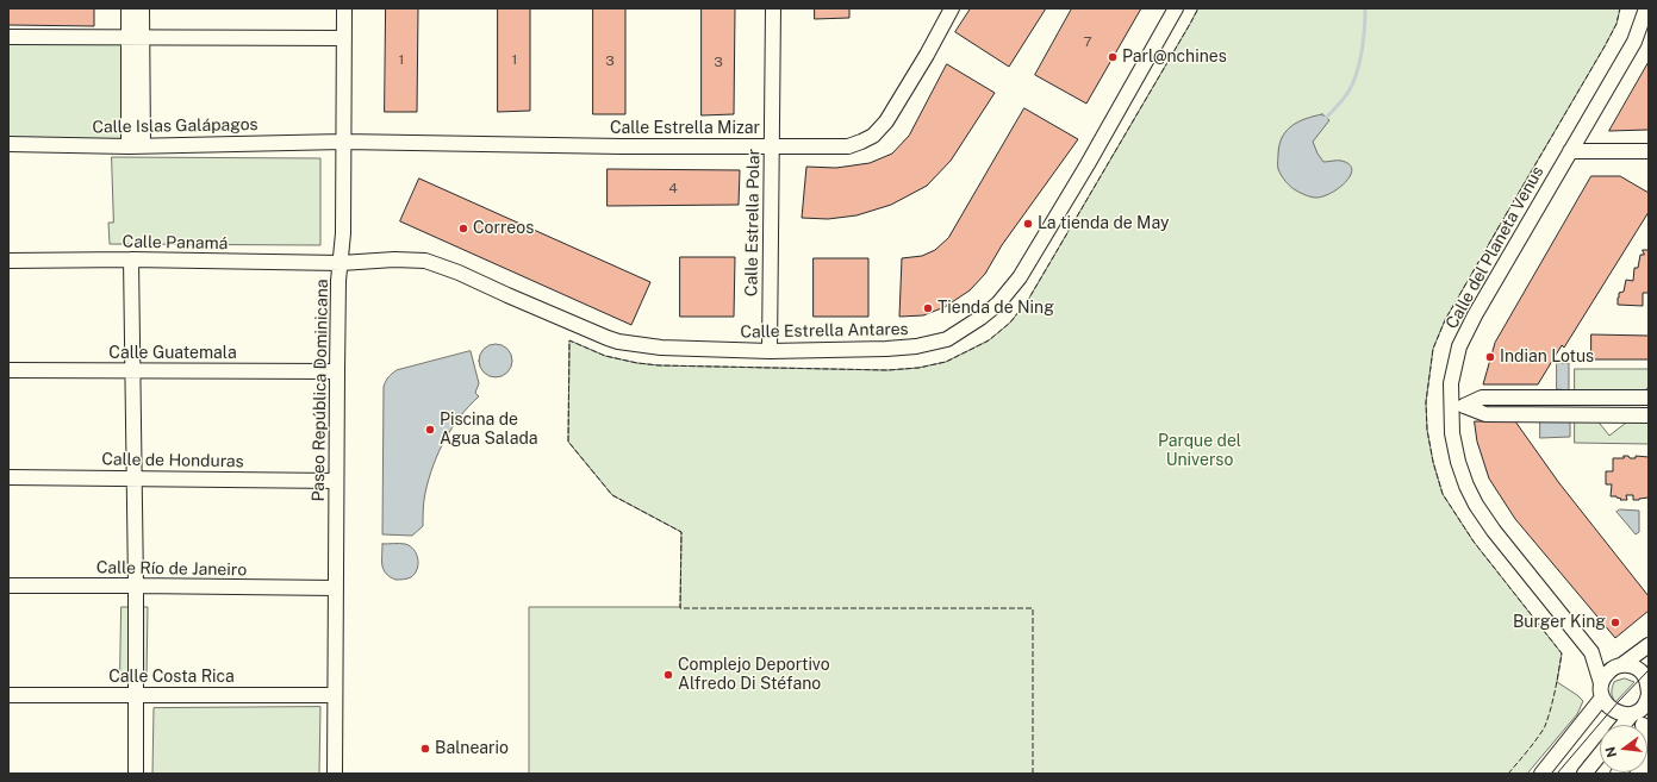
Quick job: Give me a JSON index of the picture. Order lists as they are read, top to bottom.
{
  "streets": {
    "street": [
      "Calle Islas Galápagos",
      "Calle Estrella Mizar",
      "Calle Estrella Polar",
      "Calle Panamá",
      "Calle del Planeta Venus",
      "Calle Estrella Antares",
      "Calle Guatemala",
      "Paseo República Dominicana",
      "Calle de Honduras",
      "Calle Río de Janeiro",
      "Calle Costa Rica"
    ]
  },
  "crossings": [
    ["Calle Islas Galápagos", "Calle Estrella Mizar"],
    ["Calle Islas Galápagos", "Paseo República Dominicana"],
    ["Calle Estrella Mizar", "Calle Estrella Polar"],
    ["Calle Estrella Mizar", "Paseo República Dominicana"],
    ["Calle Estrella Polar", "Calle Estrella Antares"],
    ["Calle Panamá", "Calle Estrella Antares"],
    ["Calle Panamá", "Paseo República Dominicana"],
    ["Calle Estrella Antares", "Paseo República Dominicana"],
    ["Calle Guatemala", "Paseo República Dominicana"],
    ["Paseo República Dominicana", "Calle de Honduras"],
    ["Paseo República Dominicana", "Calle Río de Janeiro"],
    ["Paseo República Dominicana", "Calle Costa Rica"]
  ],
  "parks": ["Parque del Universo"],
  "places": [
    "Parl@nchines",
    "La tienda de May",
    "Correos",
    "Tienda de Ning",
    "Indian Lotus",
    "Piscina de Agua Salada",
    "Burger King",
    "Complejo Deportivo Alfredo Di Stéfano",
    "Balneario"
  ],
  "house_numbers": [
    "7",
    "1",
    "1",
    "3",
    "3",
    "4"
  ],
  "north": "left"
}
